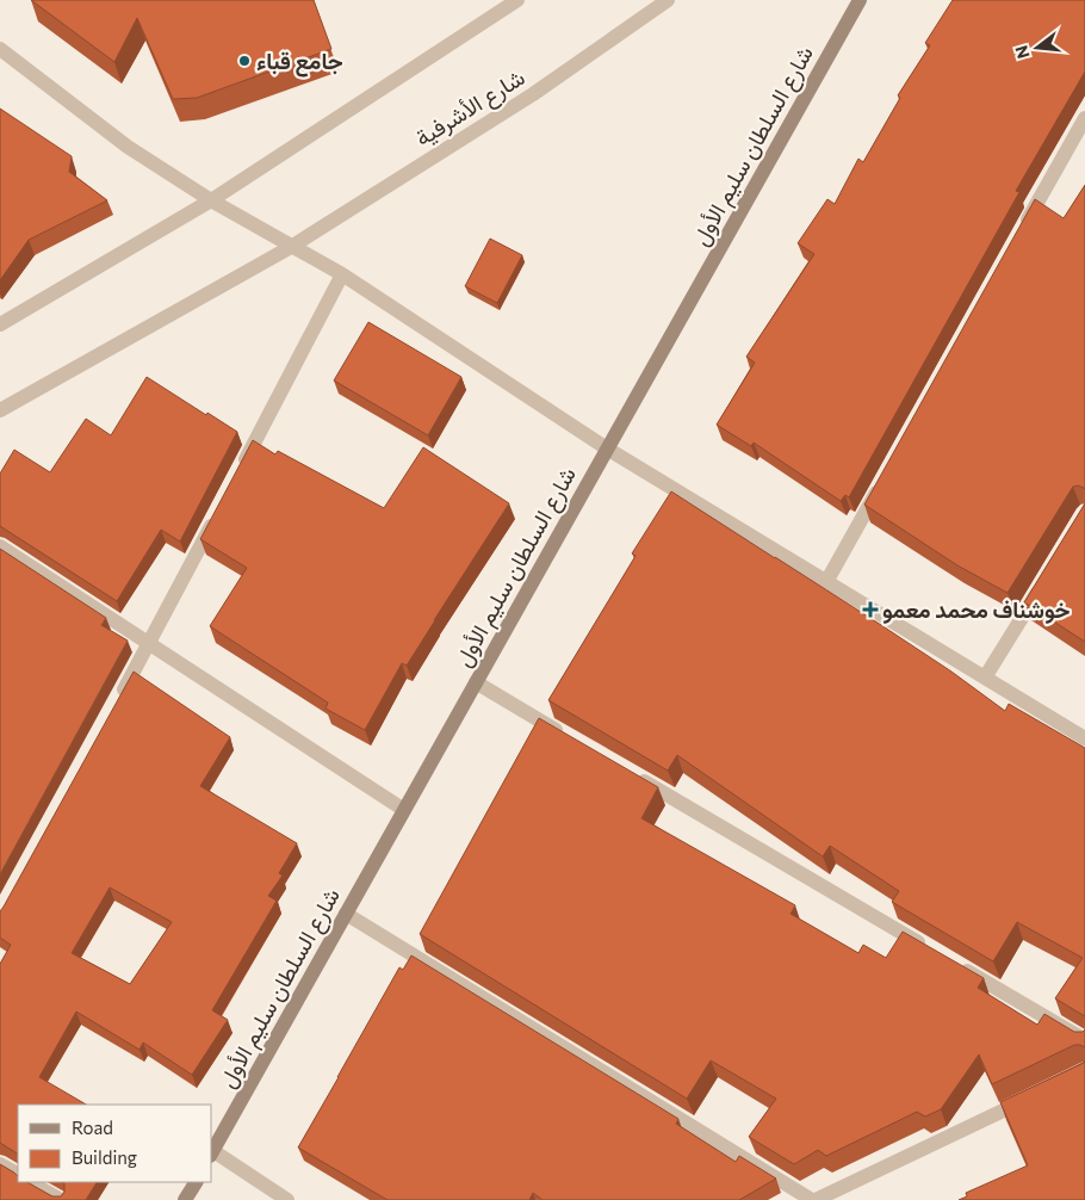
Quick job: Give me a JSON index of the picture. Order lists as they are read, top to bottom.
{
  "streets": {
    "street": ["شارع الأشرفية", "شارع السلطان سليم الأول"]
  },
  "places": {
    "other": ["جامع قباء"],
    "health": ["خوشناف محمد معمو"]
  },
  "legend": ["Road", "Building"],
  "north": "left"
}
